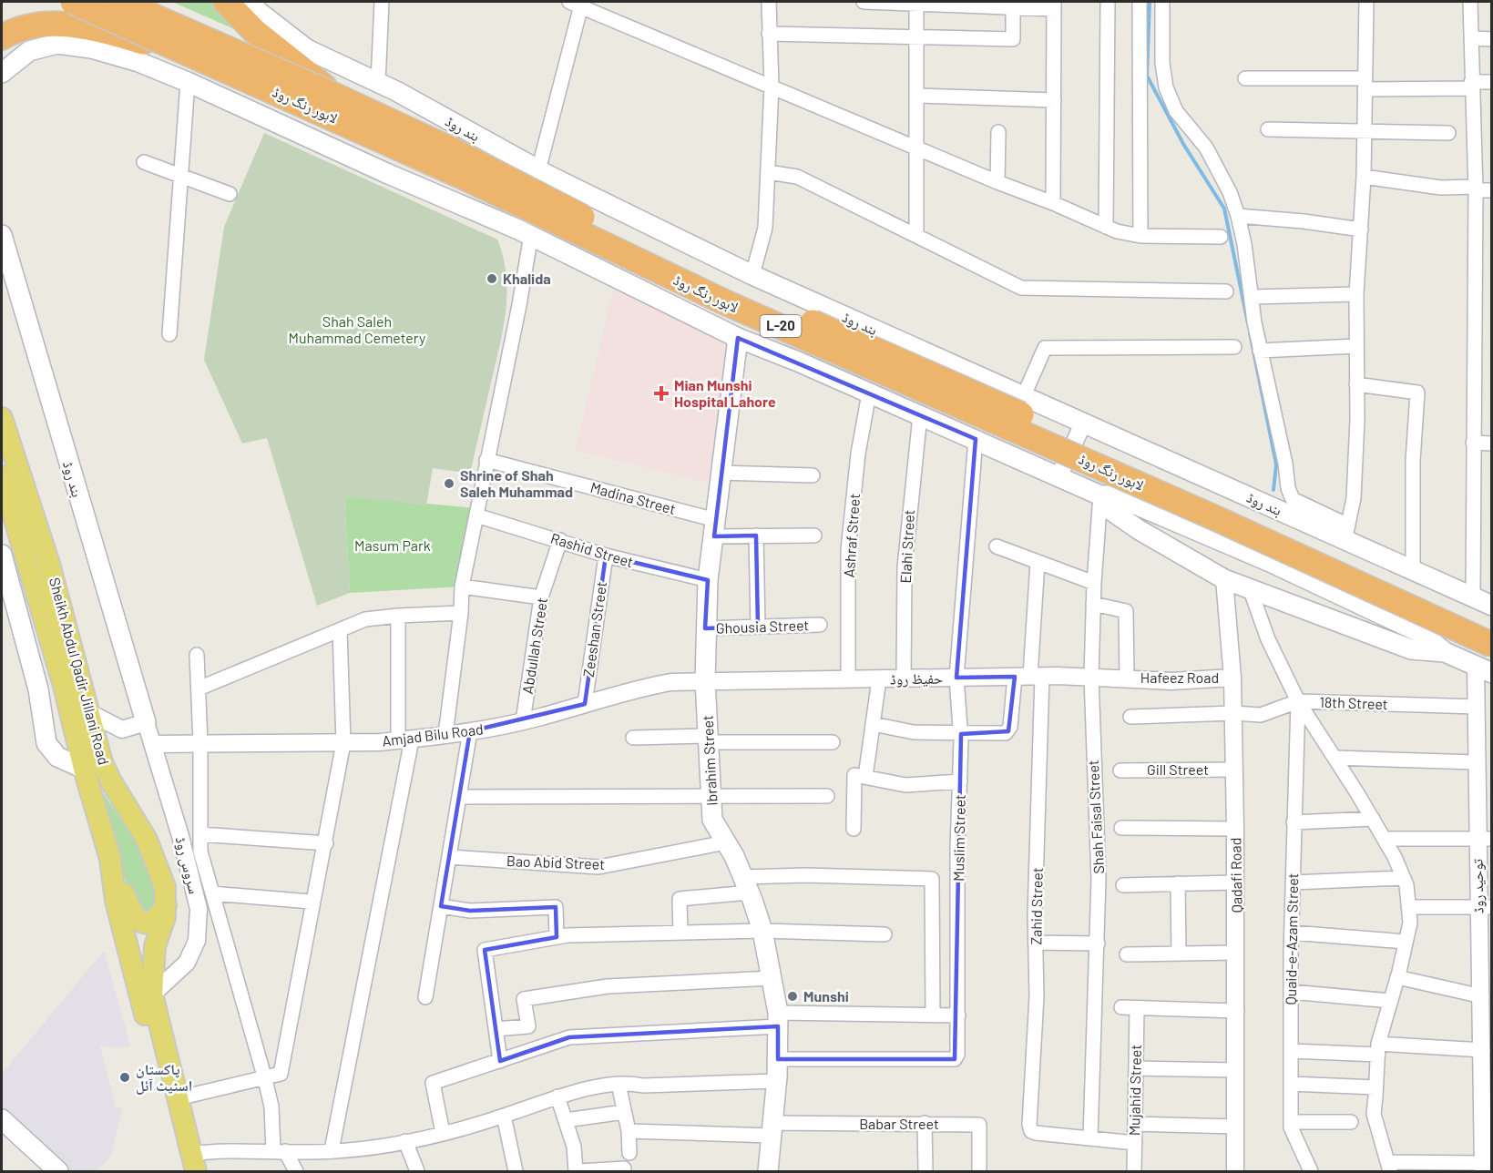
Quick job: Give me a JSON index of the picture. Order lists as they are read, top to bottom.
{
  "streets": {
    "highway": ["لاہور رنگ روڈ", "L-20"],
    "main road": ["بند روڈ", "Sheikh Abdul Qadir Jillani Road", "Ibrahim Street"],
    "street": [
      "Madina Street",
      "Ashraf Street",
      "Elahi Street",
      "Rashid Street",
      "Ghousia Street",
      "Zeeshan Street",
      "Abdullah Street",
      "Hafeez Road",
      "حفیظ روڈ",
      "18th Street",
      "Amjad Bilu Road",
      "Gill Street",
      "Shah Faisal Street",
      "Muslim Street",
      "Bao Abid Street",
      "سروس روڈ",
      "Qadafi Road",
      "توحید روڈ",
      "Zahid Street",
      "Quaid-e-Azam Street",
      "Mujahid Street",
      "Babar Street"
    ]
  },
  "crossings": [
    ["بند روڈ", "سروس روڈ"],
    ["Madina Street", "Ibrahim Street"],
    ["Ashraf Street", "حفیظ روڈ"],
    ["Elahi Street", "حفیظ روڈ"],
    ["Rashid Street", "Zeeshan Street"],
    ["Rashid Street", "Abdullah Street"],
    ["Rashid Street", "Ibrahim Street"],
    ["Ghousia Street", "Ibrahim Street"],
    ["Zeeshan Street", "Amjad Bilu Road"],
    ["Abdullah Street", "Amjad Bilu Road"],
    ["Sheikh Abdul Qadir Jillani Road", "سروس روڈ"],
    ["Hafeez Road", "حفیظ روڈ"],
    ["Hafeez Road", "Qadafi Road"],
    ["حفیظ روڈ", "Amjad Bilu Road"],
    ["حفیظ روڈ", "Ibrahim Street"],
    ["حفیظ روڈ", "Shah Faisal Street"],
    ["حفیظ روڈ", "Muslim Street"],
    ["حفیظ روڈ", "Zahid Street"],
    ["18th Street", "Qadafi Road"],
    ["18th Street", "توحید روڈ"],
    ["18th Street", "Quaid-e-Azam Street"],
    ["Amjad Bilu Road", "Ibrahim Street"],
    ["Amjad Bilu Road", "سروس روڈ"],
    ["Ibrahim Street", "Muslim Street"],
    ["Ibrahim Street", "Bao Abid Street"],
    ["Ibrahim Street", "Babar Street"],
    ["Gill Street", "Qadafi Road"],
    ["Shah Faisal Street", "Zahid Street"]
  ],
  "parks": ["Shah Saleh Muhammad Cemetery", "Masum Park"],
  "places": {
    "other": [
      "Khalida",
      "Shrine of Shah Saleh Muhammad",
      "Munshi",
      "پاکستان اسٹیٹ آئل"
    ],
    "health": ["Mian Munshi Hospital Lahore"]
  }
}
